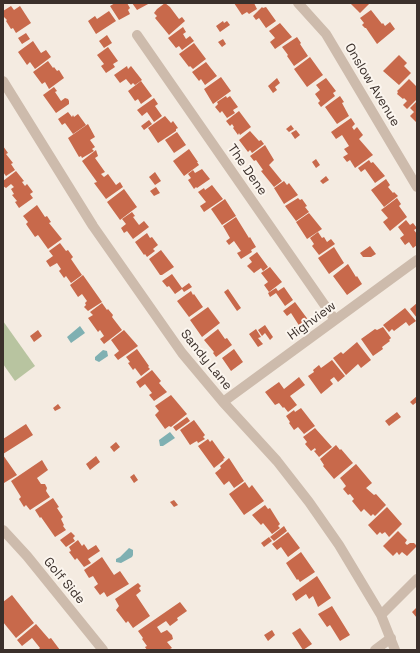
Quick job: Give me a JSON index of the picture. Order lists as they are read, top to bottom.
{
  "streets": {
    "street": [
      "Onslow Avenue",
      "The Dene",
      "Highview",
      "Sandy Lane",
      "Golf Side"
    ]
  },
  "crossings": [
    ["The Dene", "Highview"],
    ["Highview", "Sandy Lane"]
  ]
}
